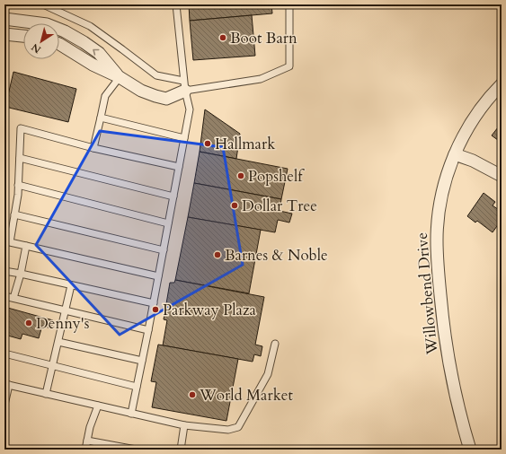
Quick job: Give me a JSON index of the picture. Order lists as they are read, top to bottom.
{
  "streets": {
    "street": ["Willowbend Drive"]
  },
  "places": [
    "Boot Barn",
    "Hallmark",
    "Popshelf",
    "Dollar Tree",
    "Barnes & Noble",
    "Parkway Plaza",
    "Denny's",
    "World Market"
  ],
  "north": "bottom left"
}
